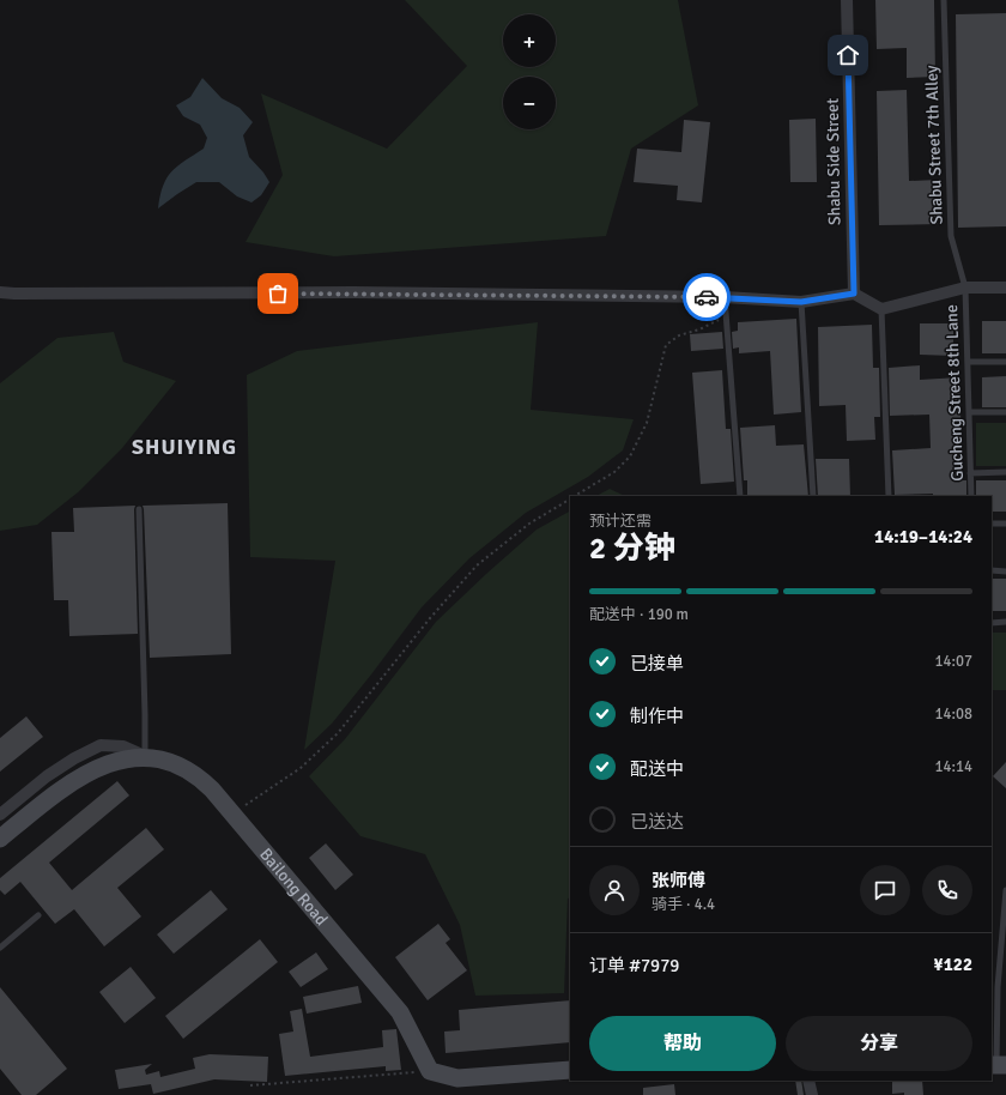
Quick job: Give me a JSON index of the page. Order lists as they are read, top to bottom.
{
  "streets": {
    "street": ["Shabu Side Street", "Bailong Road"],
    "lane": ["Shabu Street 7th Alley", "Gucheng Street 8th Lane"]
  },
  "crossings": [
    ["Shabu Street 7th Alley", "Gucheng Street 8th Lane"]
  ],
  "districts": ["SHUIYING"],
  "page": {
    "map_buttons": ["+", "−"],
    "heading": ["2 分钟", "预计还需", "14:19–14:24"],
    "panel": [
      "张师傅",
      "骑手 · 4.4",
      "订单 #7979",
      "¥122"
    ],
    "bar": "配送中 · 190 m",
    "list": [
      ["已接单", "14:07"],
      ["制作中", "14:08"],
      ["配送中", "14:14"],
      "已送达"
    ],
    "buttons": ["帮助", "分享"]
  }
}
